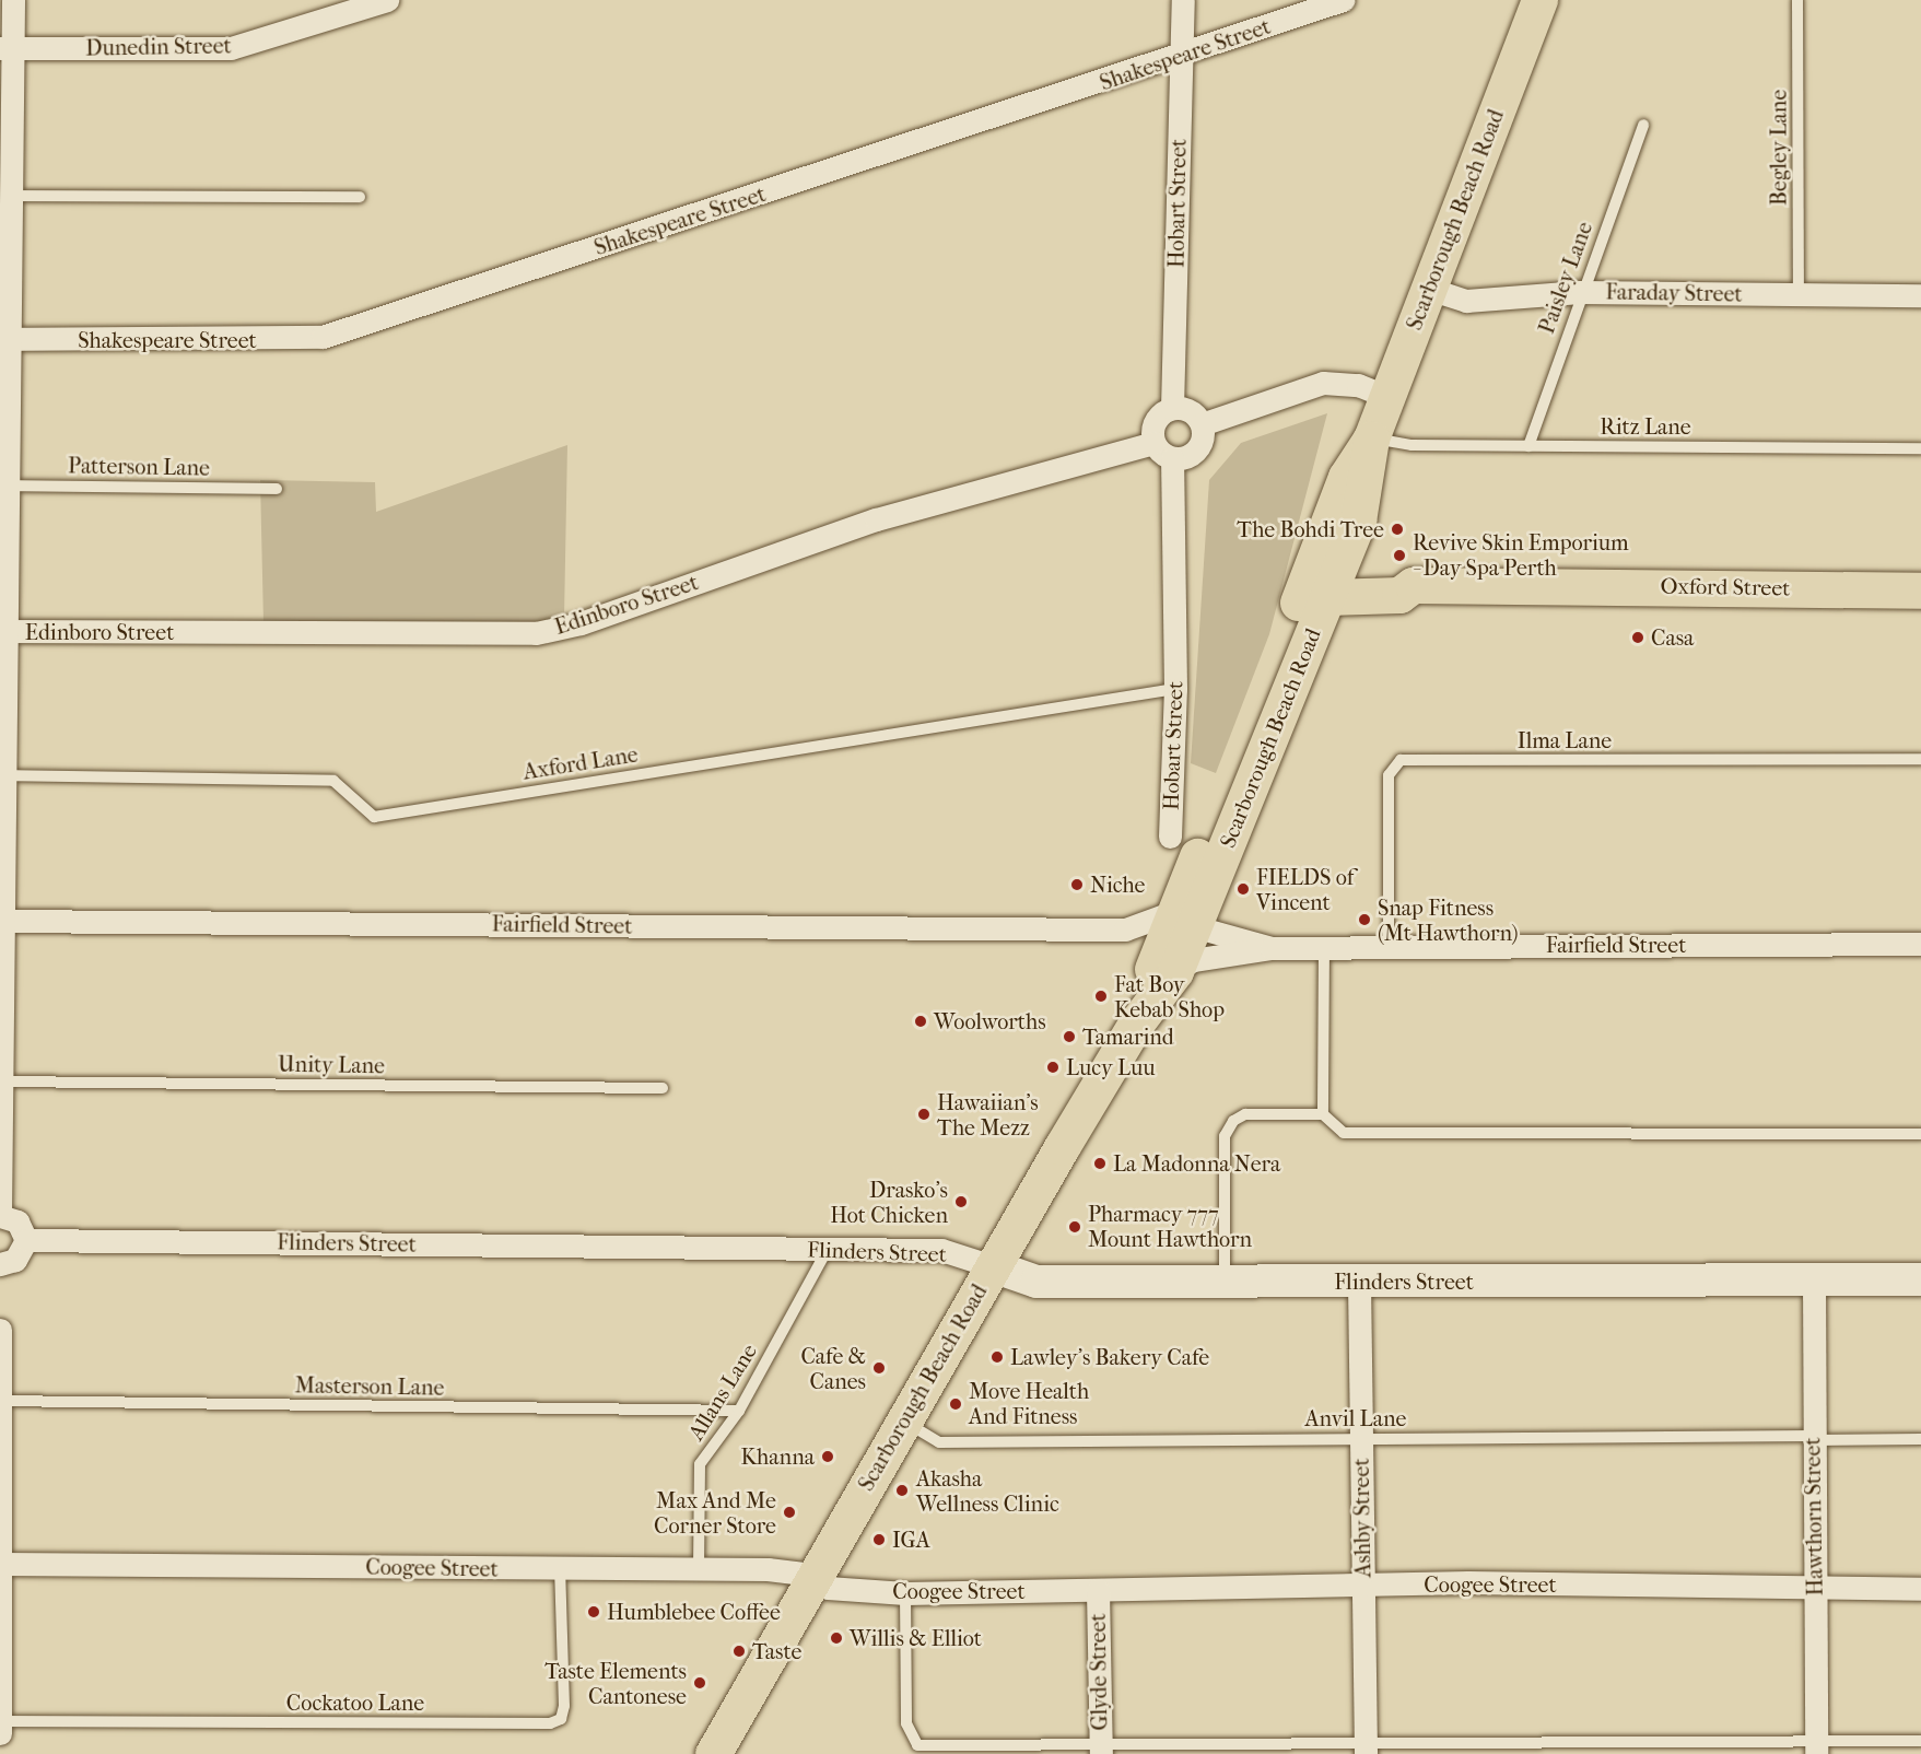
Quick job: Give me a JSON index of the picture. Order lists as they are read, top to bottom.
{
  "streets": {
    "main road": ["Scarborough Beach Road", "Oxford Street"],
    "street": [
      "Dunedin Street",
      "Shakespeare Street",
      "Hobart Street",
      "Faraday Street",
      "Edinboro Street",
      "Fairfield Street",
      "Flinders Street",
      "Hawthorn Street",
      "Ashby Street",
      "Coogee Street",
      "Glyde Street"
    ],
    "lane": [
      "Begley Lane",
      "Paisley Lane",
      "Ritz Lane",
      "Patterson Lane",
      "Ilma Lane",
      "Axford Lane",
      "Unity Lane",
      "Masterson Lane",
      "Allans Lane",
      "Anvil Lane",
      "Cockatoo Lane"
    ]
  },
  "crossings": [
    ["Shakespeare Street", "Hobart Street"],
    ["Begley Lane", "Faraday Street"],
    ["Hobart Street", "Edinboro Street"],
    ["Hobart Street", "Axford Lane"],
    ["Scarborough Beach Road", "Faraday Street"],
    ["Scarborough Beach Road", "Ritz Lane"],
    ["Scarborough Beach Road", "Oxford Street"],
    ["Scarborough Beach Road", "Fairfield Street"],
    ["Scarborough Beach Road", "Flinders Street"],
    ["Scarborough Beach Road", "Anvil Lane"],
    ["Scarborough Beach Road", "Coogee Street"],
    ["Paisley Lane", "Faraday Street"],
    ["Paisley Lane", "Ritz Lane"],
    ["Ilma Lane", "Fairfield Street"],
    ["Flinders Street", "Allans Lane"],
    ["Flinders Street", "Hawthorn Street"],
    ["Flinders Street", "Ashby Street"],
    ["Masterson Lane", "Allans Lane"],
    ["Allans Lane", "Coogee Street"],
    ["Anvil Lane", "Hawthorn Street"],
    ["Anvil Lane", "Ashby Street"],
    ["Hawthorn Street", "Coogee Street"],
    ["Ashby Street", "Coogee Street"],
    ["Coogee Street", "Glyde Street"],
    ["Coogee Street", "Cockatoo Lane"]
  ],
  "places": [
    "The Bohdi Tree",
    "Revive Skin Emporium - Day Spa Perth",
    "Casa",
    "Niche",
    "FIELDS of Vincent",
    "Snap Fitness (Mt Hawthorn)",
    "Fat Boy Kebab Shop",
    "Woolworths",
    "Tamarind",
    "Lucy Luu",
    "Hawaiian's The Mezz",
    "La Madonna Nera",
    "Drasko's Hot Chicken",
    "Pharmacy 777 Mount Hawthorn",
    "Lawley's Bakery Cafe",
    "Cafe & Canes",
    "Move Health And Fitness",
    "Khanna",
    "Akasha Wellness Clinic",
    "Max And Me Corner Store",
    "IGA",
    "Humblebee Coffee",
    "Willis & Elliot",
    "Taste",
    "Taste Elements Cantonese"
  ]
}
